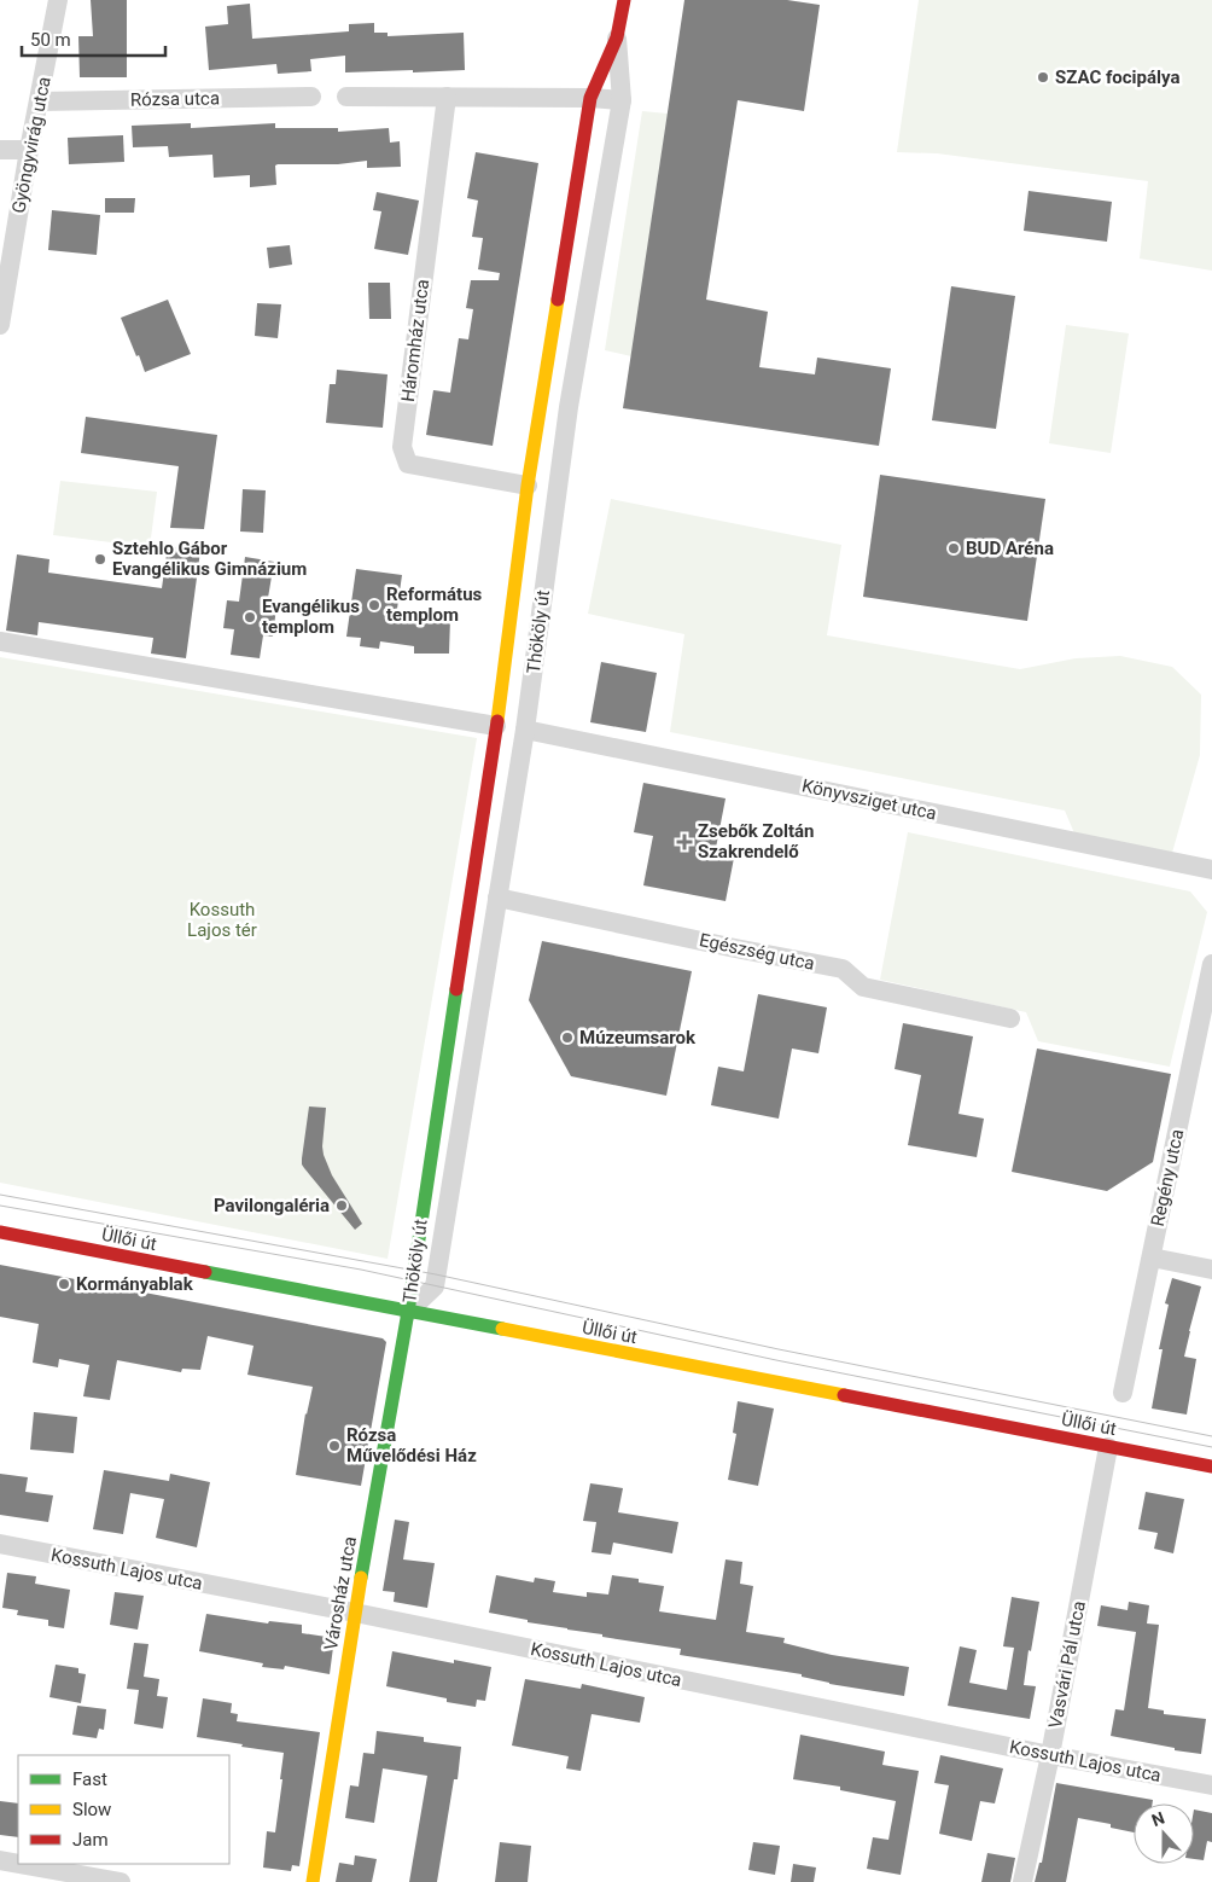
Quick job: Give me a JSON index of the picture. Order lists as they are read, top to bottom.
{
  "streets": {
    "street": [
      "Rózsa utca",
      "Gyöngyvirág utca",
      "Háromház utca",
      "Thököly út",
      "Könyvsziget utca",
      "Egészség utca",
      "Regény utca",
      "Üllői út",
      "Kossuth Lajos utca",
      "Városház utca",
      "Vasvári Pál utca"
    ]
  },
  "crossings": [
    ["Rózsa utca", "Gyöngyvirág utca"],
    ["Háromház utca", "Thököly út"],
    ["Thököly út", "Könyvsziget utca"],
    ["Thököly út", "Egészség utca"],
    ["Thököly út", "Üllői út"],
    ["Thököly út", "Városház utca"],
    ["Üllői út", "Városház utca"],
    ["Üllői út", "Vasvári Pál utca"],
    ["Kossuth Lajos utca", "Városház utca"],
    ["Kossuth Lajos utca", "Vasvári Pál utca"]
  ],
  "parks": ["Kossuth Lajos tér"],
  "places": {
    "other": [
      "SZAC focipálya",
      "BUD Aréna",
      "Sztehlo Gábor Evangélikus Gimnázium",
      "Református templom",
      "Evangélikus templom",
      "Múzeumsarok",
      "Pavilongaléria",
      "Kormányablak",
      "Rózsa Művelődési Ház"
    ],
    "health": ["Zsebők Zoltán Szakrendelő"]
  },
  "legend": ["Fast", "Slow", "Jam"],
  "scale_bar": "50 m",
  "north": "top"
}
